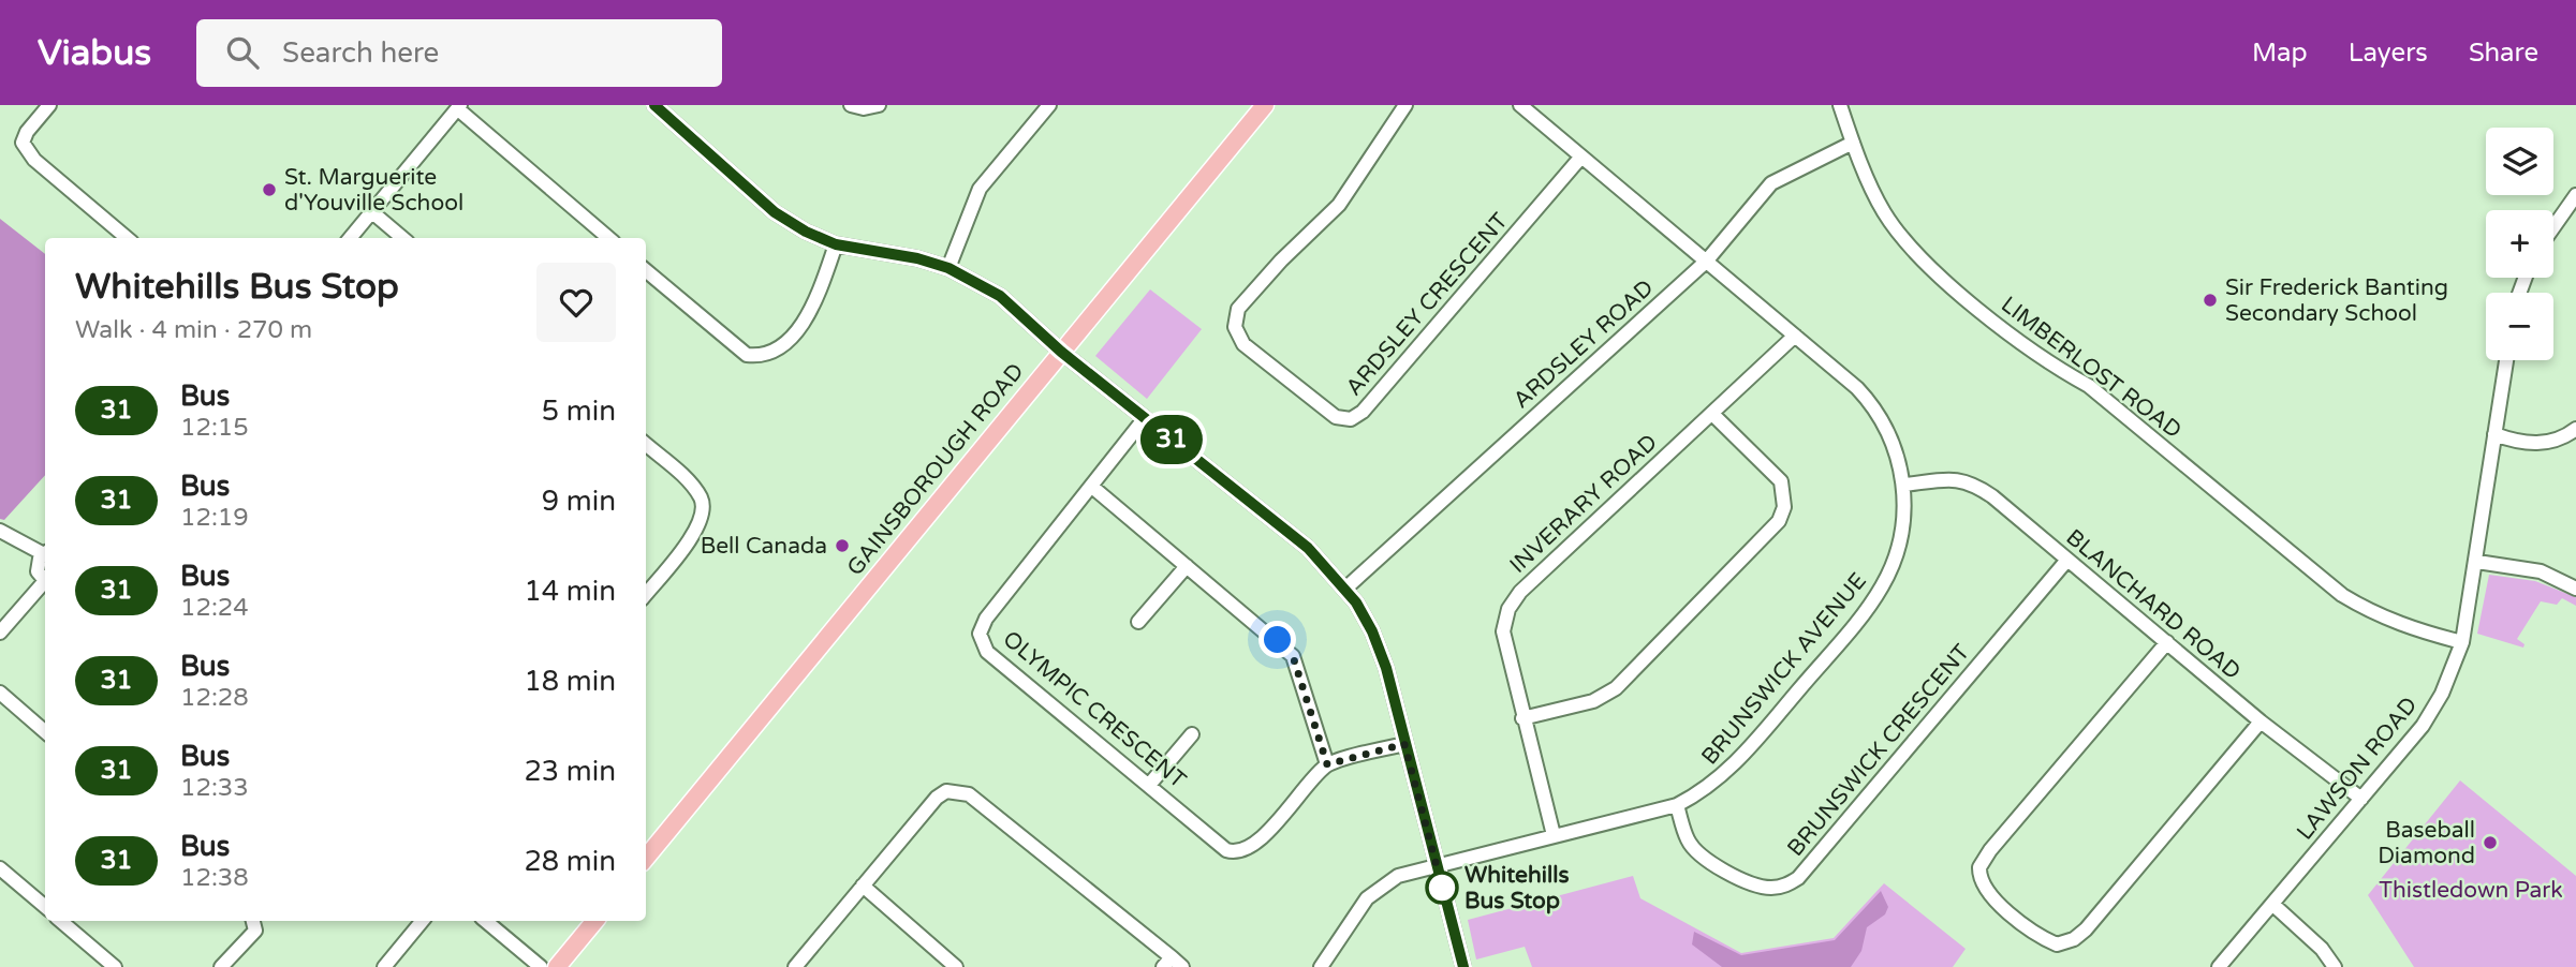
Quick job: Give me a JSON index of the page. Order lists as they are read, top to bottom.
{
  "streets": {
    "main road": ["GAINSBOROUGH ROAD"],
    "street": [
      "ARDSLEY CRESCENT",
      "ARDSLEY ROAD",
      "LIMBERLOST ROAD",
      "INVERARY ROAD",
      "BLANCHARD ROAD",
      "BRUNSWICK AVENUE",
      "OLYMPIC CRESCENT",
      "BRUNSWICK CRESCENT",
      "LAWSON ROAD"
    ]
  },
  "crossings": [
    ["ARDSLEY ROAD", "LIMBERLOST ROAD"],
    ["ARDSLEY ROAD", "BRUNSWICK AVENUE"],
    ["LIMBERLOST ROAD", "LAWSON ROAD"],
    ["INVERARY ROAD", "BRUNSWICK AVENUE"],
    ["BLANCHARD ROAD", "BRUNSWICK AVENUE"],
    ["BLANCHARD ROAD", "BRUNSWICK CRESCENT"],
    ["BLANCHARD ROAD", "LAWSON ROAD"],
    ["BRUNSWICK AVENUE", "BRUNSWICK CRESCENT"]
  ],
  "parks": ["Thistledown Park"],
  "places": [
    "St. Marguerite d'Youville School",
    "Sir Frederick Banting Secondary School",
    "Bell Canada",
    "Baseball Diamond",
    "Whitehills Bus Stop"
  ],
  "lines": ["bus line 31"],
  "page": {
    "header": "Viabus",
    "search": "Search here",
    "nav": ["Map", "Layers", "Share"],
    "on_map": "31",
    "map_buttons": ["+", "−"],
    "heading": ["Whitehills Bus Stop", "Walk · 4 min · 270 m"],
    "list": [
      {
        "mark": "31",
        "name": "Bus",
        "note": "12:15",
        "value": "5 min"
      },
      {
        "mark": "31",
        "name": "Bus",
        "note": "12:19",
        "value": "9 min"
      },
      {
        "mark": "31",
        "name": "Bus",
        "note": "12:24",
        "value": "14 min"
      },
      {
        "mark": "31",
        "name": "Bus",
        "note": "12:28",
        "value": "18 min"
      },
      {
        "mark": "31",
        "name": "Bus",
        "note": "12:33",
        "value": "23 min"
      },
      {
        "mark": "31",
        "name": "Bus",
        "note": "12:38",
        "value": "28 min"
      }
    ]
  }
}
